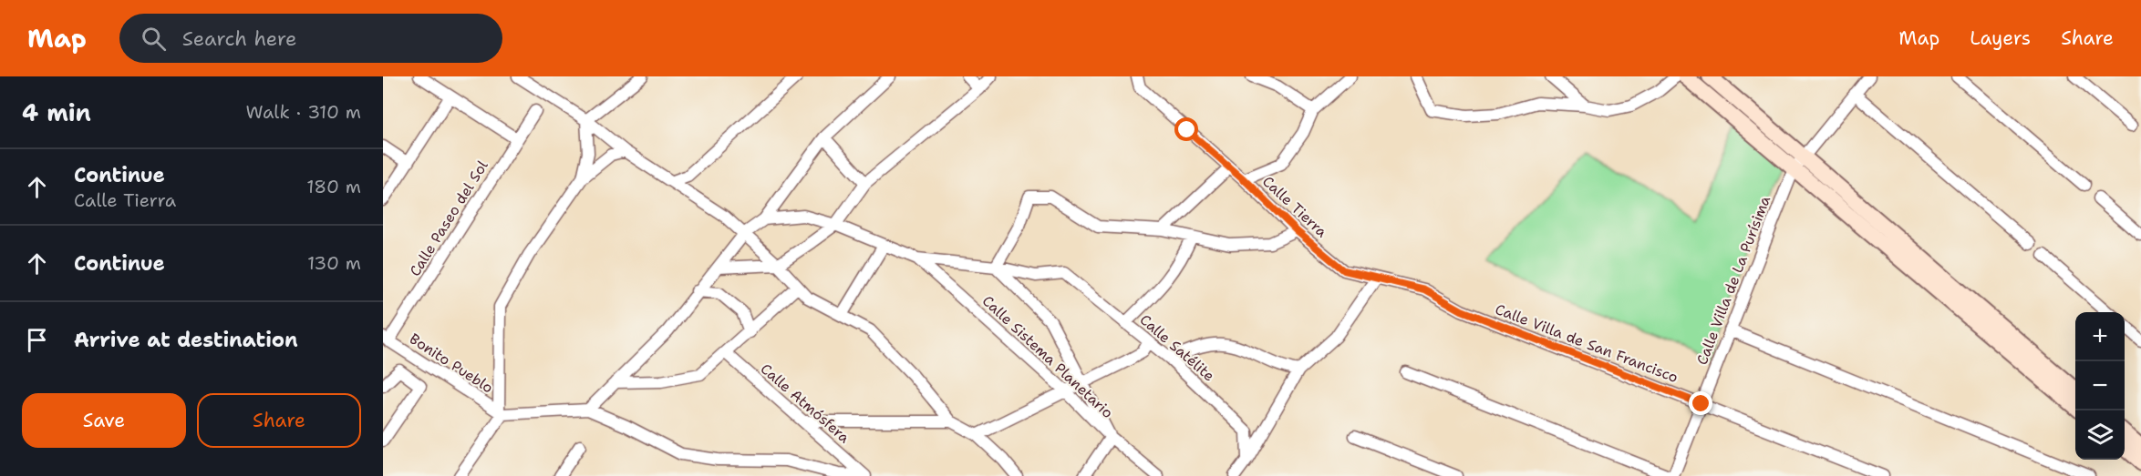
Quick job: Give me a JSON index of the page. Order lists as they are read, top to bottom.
{
  "streets": {
    "street": [
      "Calle Tierra",
      "Calle Paseo del Sol",
      "Calle Villa de La Purísima",
      "Calle Villa de San Francisco",
      "Calle Satélite",
      "Calle Sistema Planetario",
      "Bonito Pueblo",
      "Calle Atmósfera"
    ]
  },
  "crossings": [
    ["Calle Tierra", "Calle Villa de San Francisco"],
    ["Calle Paseo del Sol", "Bonito Pueblo"],
    ["Calle Villa de La Purísima", "Calle Villa de San Francisco"]
  ],
  "page": {
    "header": "Map",
    "search": "Search here",
    "nav": ["Map", "Layers", "Share"],
    "heading": ["4 min", "Walk · 310 m"],
    "list": [
      ["Continue", "Calle Tierra", "180 m"],
      ["Continue", "130 m"],
      "Arrive at destination"
    ],
    "map_buttons": ["+", "−"],
    "buttons": ["Save", "Share"]
  }
}
